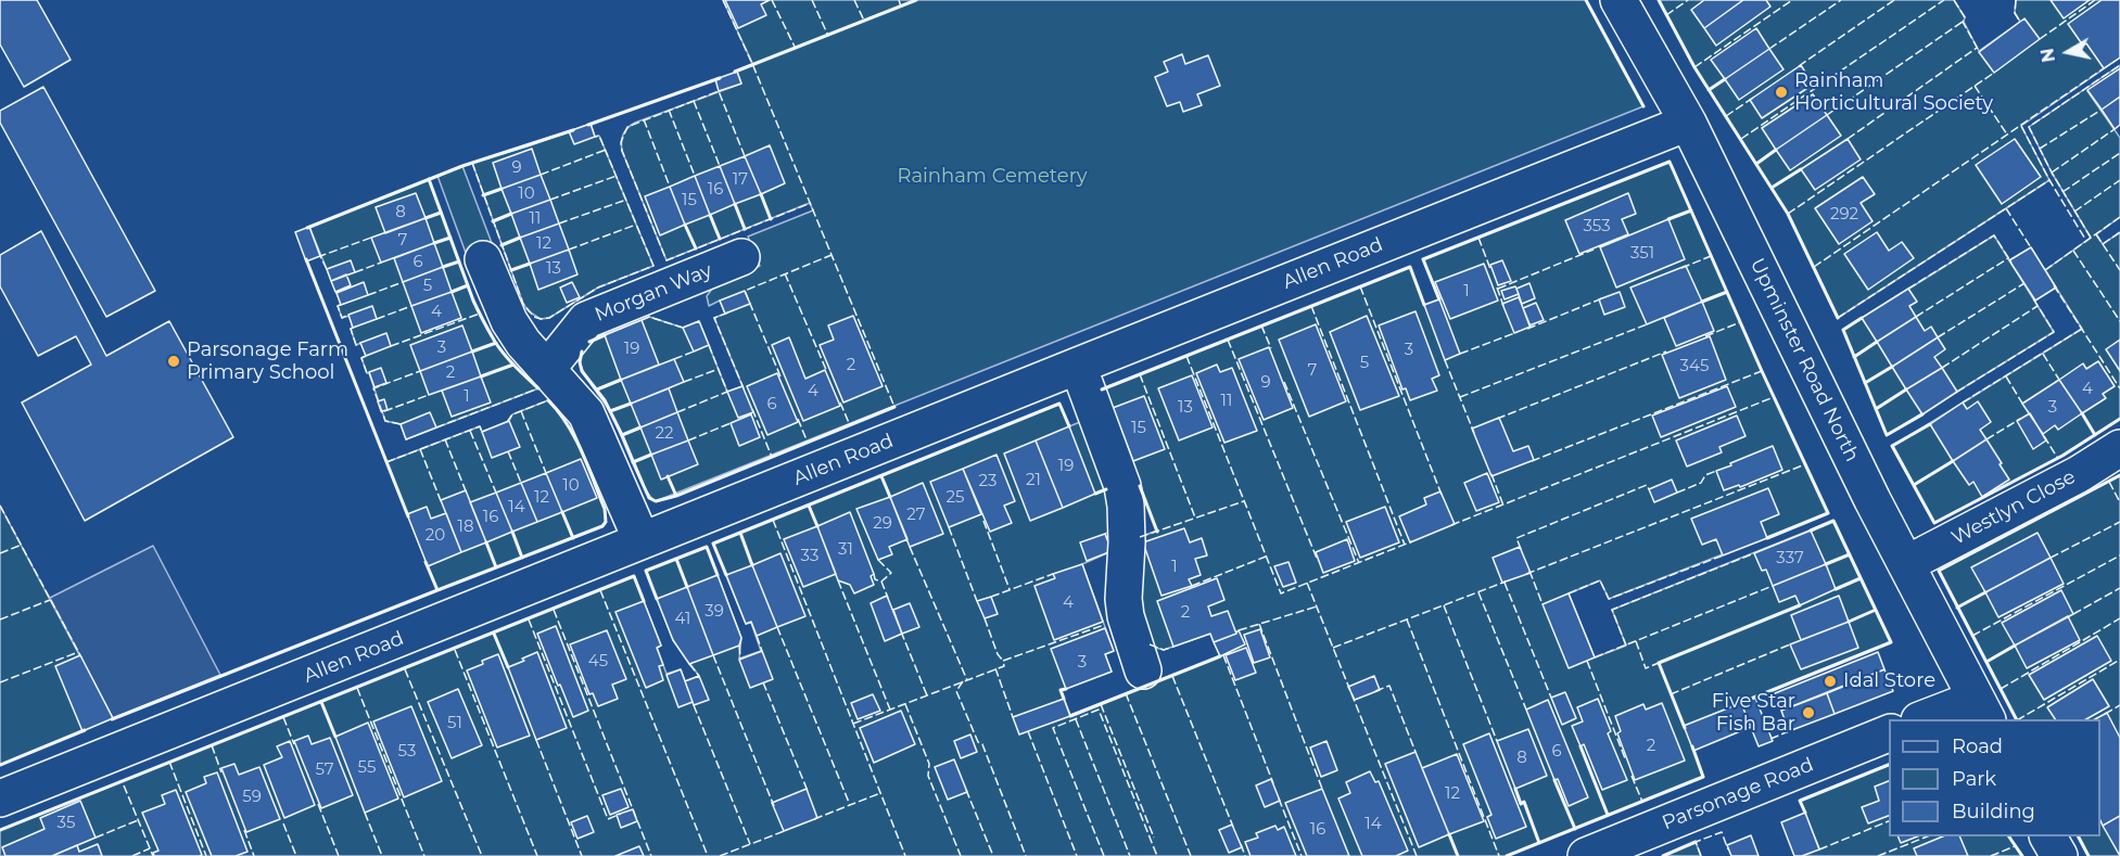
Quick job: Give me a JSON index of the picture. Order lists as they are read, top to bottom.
{
  "streets": {
    "street": [
      "Allen Road",
      "Morgan Way",
      "Upminster Road North",
      "Westlyn Close",
      "Parsonage Road"
    ]
  },
  "crossings": [
    ["Allen Road", "Upminster Road North"],
    ["Upminster Road North", "Westlyn Close"]
  ],
  "parks": ["Rainham Cemetery"],
  "places": [
    "Rainham Horticultural Society",
    "Parsonage Farm Primary School",
    "Idal Store",
    "Five Star Fish Bar"
  ],
  "house_numbers": [
    "9",
    "17",
    "16",
    "10",
    "15",
    "8",
    "292",
    "11",
    "353",
    "7",
    "12",
    "351",
    "6",
    "13",
    "5",
    "1",
    "4",
    "3",
    "19",
    "3",
    "5",
    "2",
    "345",
    "7",
    "2",
    "9",
    "4",
    "4",
    "1",
    "11",
    "6",
    "13",
    "3",
    "15",
    "22",
    "19",
    "21",
    "23",
    "10",
    "12",
    "25",
    "14",
    "27",
    "16",
    "29",
    "18",
    "20",
    "31",
    "33",
    "337",
    "1",
    "4",
    "39",
    "2",
    "41",
    "45",
    "3",
    "51",
    "2",
    "53",
    "6",
    "8",
    "55",
    "57",
    "12",
    "59",
    "35",
    "14",
    "16"
  ],
  "legend": ["Road", "Park", "Building"],
  "north": "left"
}
